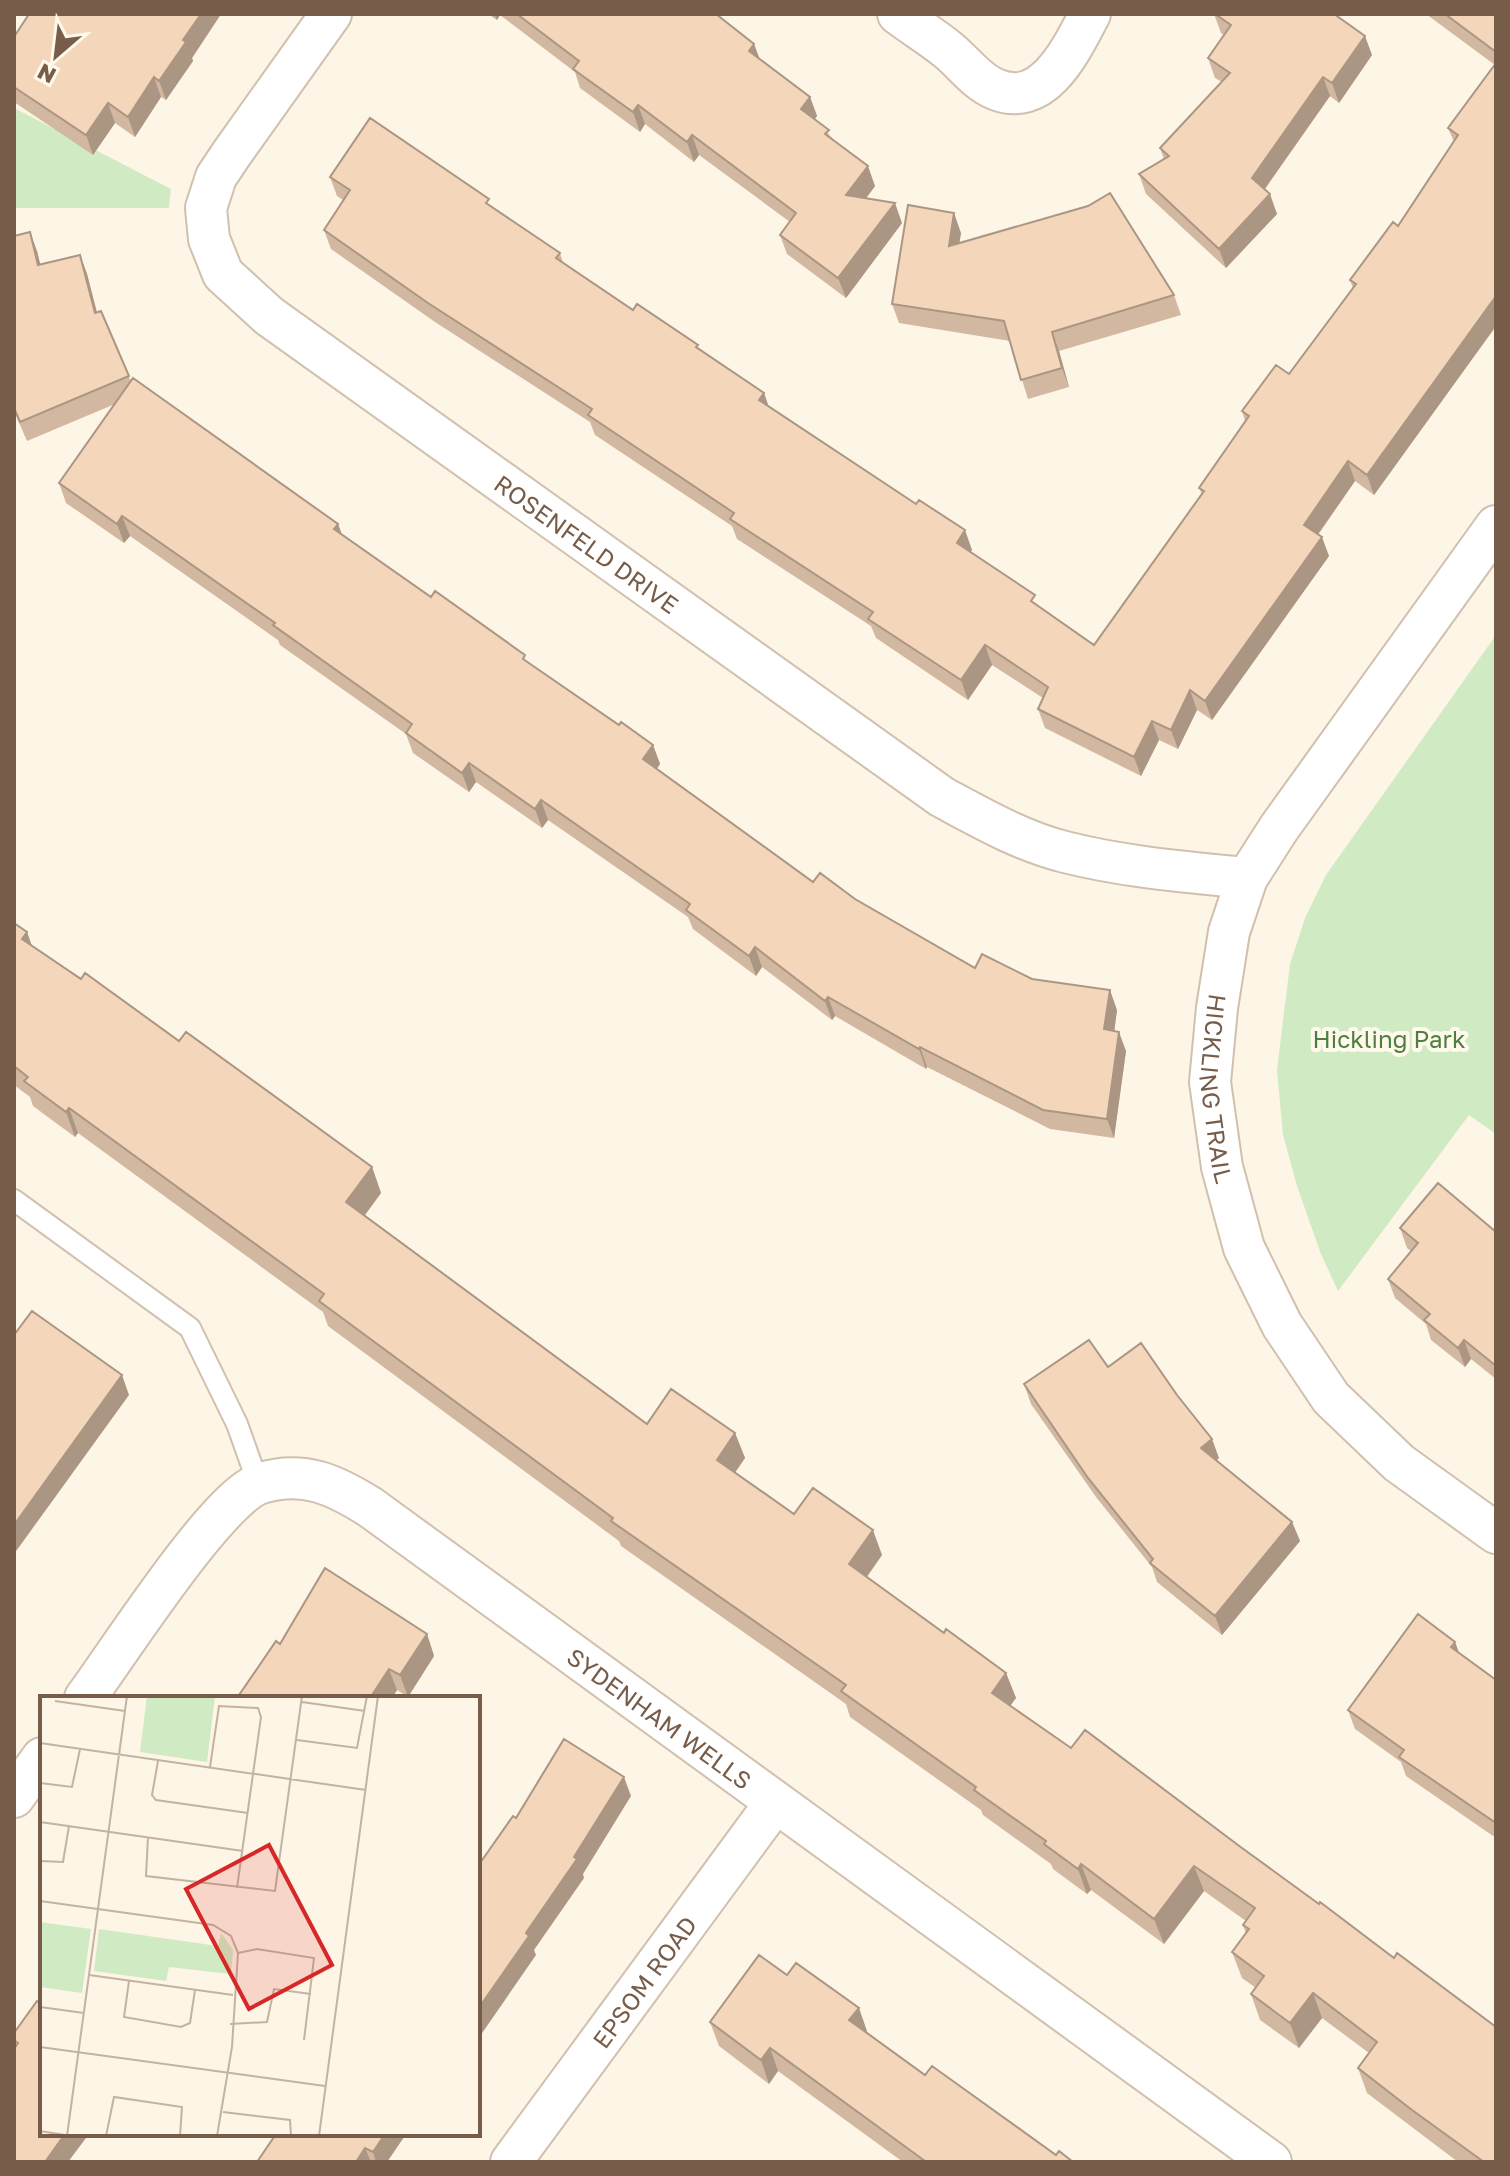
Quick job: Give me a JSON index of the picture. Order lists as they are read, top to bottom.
{
  "streets": {
    "street": [
      "ROSENFELD DRIVE",
      "HICKLING TRAIL",
      "SYDENHAM WELLS",
      "EPSOM ROAD"
    ]
  },
  "crossings": [
    ["ROSENFELD DRIVE", "HICKLING TRAIL"],
    ["SYDENHAM WELLS", "EPSOM ROAD"]
  ],
  "parks": ["Hickling Park"],
  "north": "bottom left"
}
